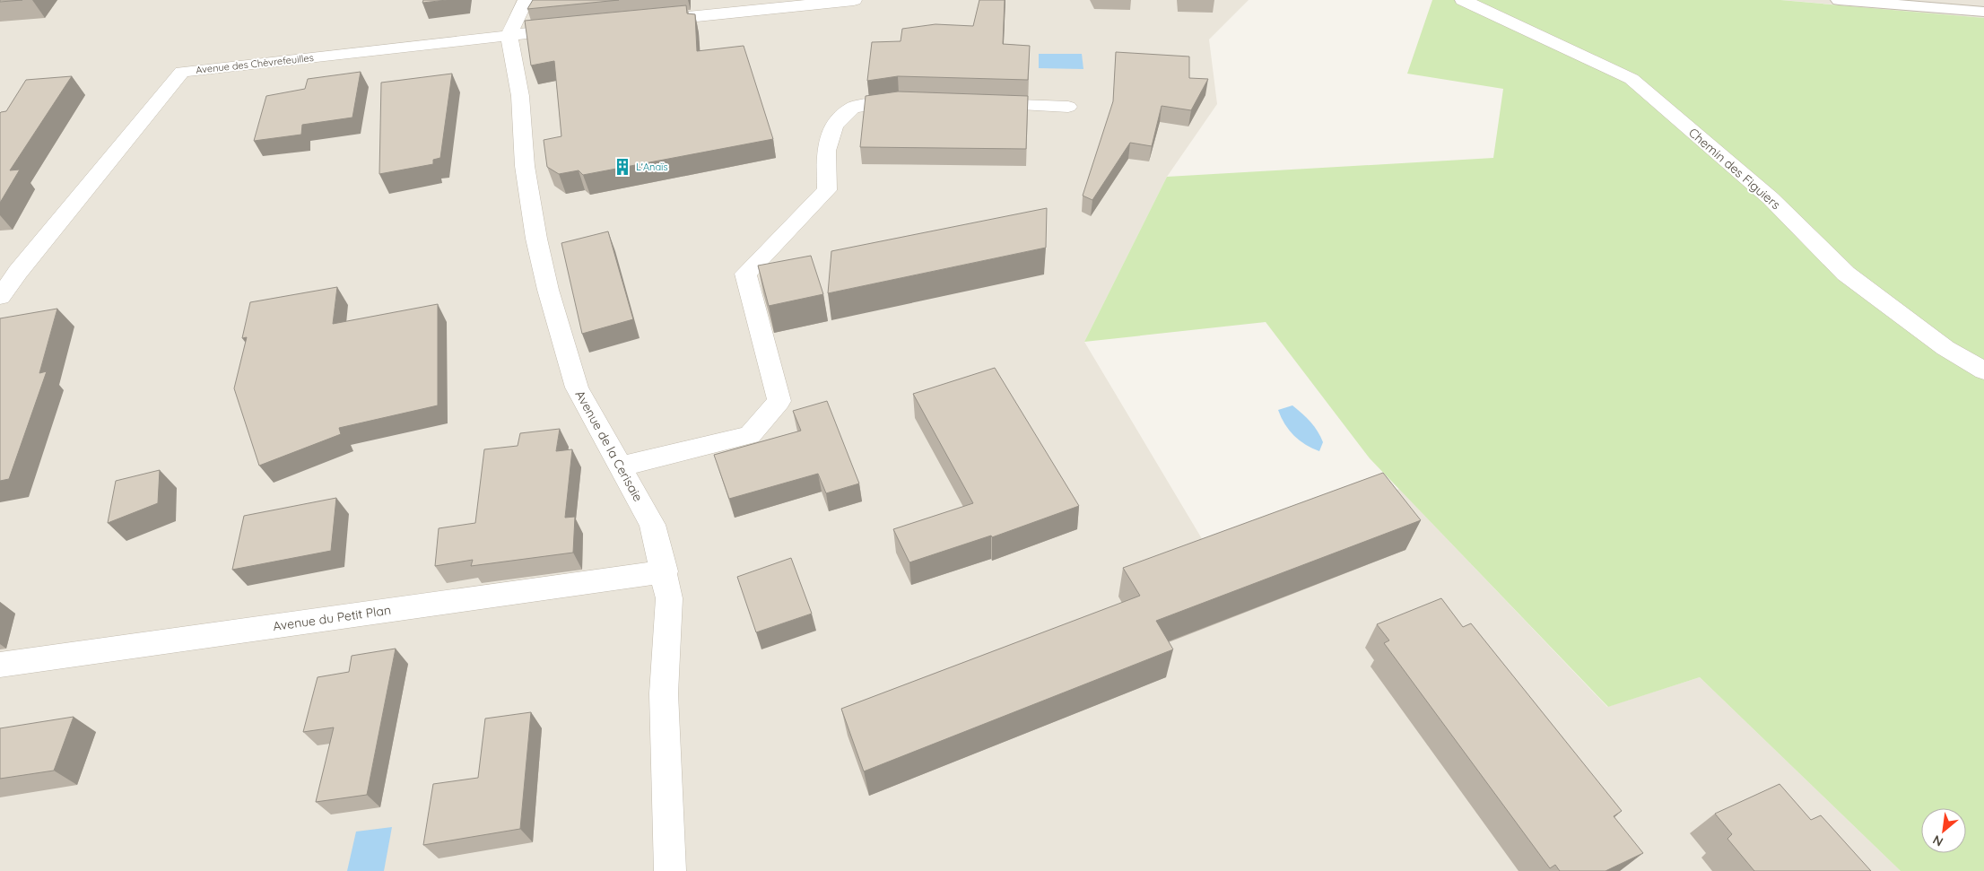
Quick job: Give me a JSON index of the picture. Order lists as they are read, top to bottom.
{
  "streets": {
    "street": [
      "Avenue des Chèvrefeuilles",
      "Chemin des Figuiers",
      "Avenue de la Cerisaie",
      "Avenue du Petit Plan"
    ]
  },
  "crossings": [
    ["Avenue des Chèvrefeuilles", "Avenue de la Cerisaie"],
    ["Avenue de la Cerisaie", "Avenue du Petit Plan"]
  ],
  "places": {
    "building": ["L'Anaïs"]
  },
  "north": "bottom left"
}
